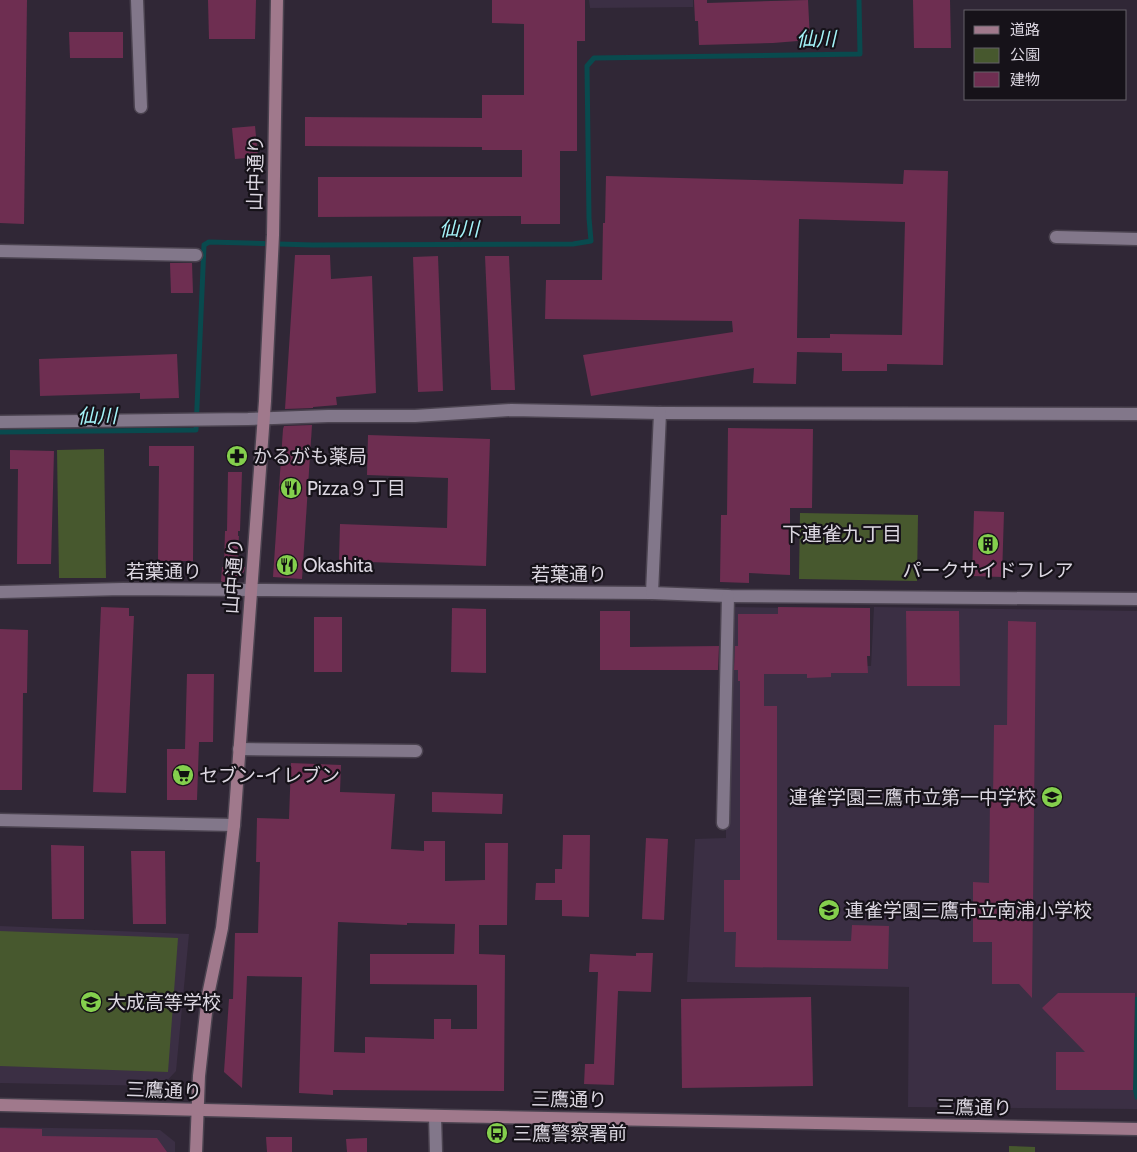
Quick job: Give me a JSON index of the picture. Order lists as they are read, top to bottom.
{
  "streets": {
    "street": ["山中通り", "若葉通り", "三鷹通り"]
  },
  "crossings": [
    ["山中通り", "若葉通り"],
    ["山中通り", "三鷹通り"]
  ],
  "districts": ["下連雀九丁目"],
  "water": ["仙川"],
  "places": {
    "pharmacy": ["かるがも薬局"],
    "restaurant": ["Pizza９丁目", "Okashita"],
    "building": ["パークサイドフレア"],
    "supermarket": ["セブン-イレブン"],
    "school or university": ["連雀学園三鷹市立第一中学校", "連雀学園三鷹市立南浦小学校", "大成高等学校"],
    "bus stop": ["三鷹警察署前"]
  },
  "legend": ["道路", "公園", "建物"]
}
